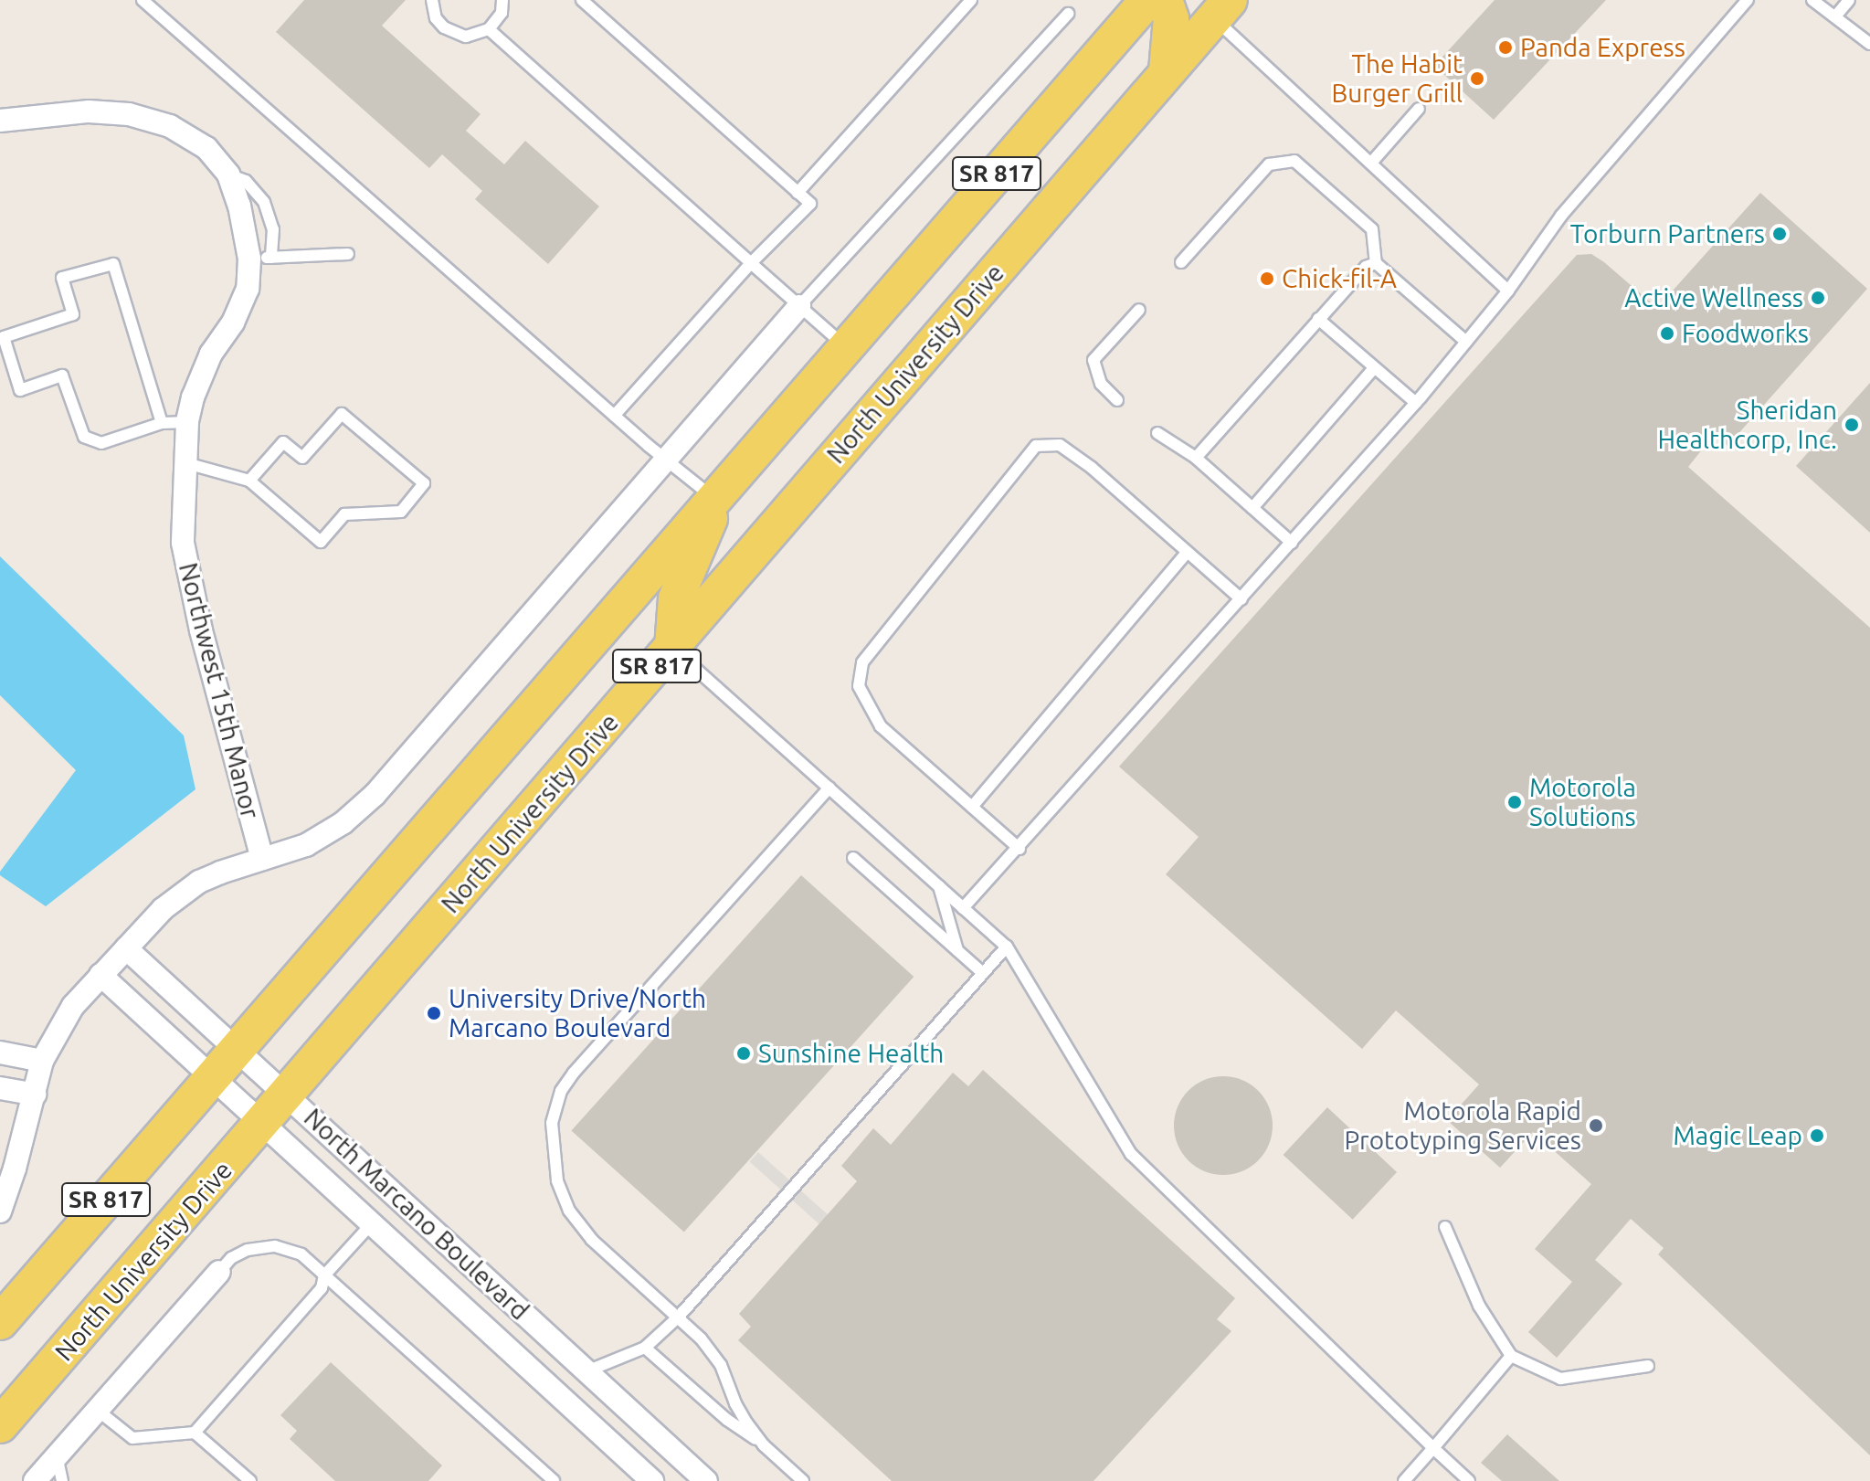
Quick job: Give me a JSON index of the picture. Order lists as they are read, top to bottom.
{
  "streets": {
    "main road": ["SR 817", "North University Drive"],
    "street": ["Northwest 15th Manor", "North Marcano Boulevard"]
  },
  "crossings": [
    ["SR 817", "North Marcano Boulevard"],
    ["North University Drive", "North Marcano Boulevard"]
  ],
  "places": [
    "Panda Express",
    "The Habit Burger Grill",
    "Torburn Partners",
    "Chick-fil-A",
    "Active Wellness",
    "Foodworks",
    "Sheridan Healthcorp, Inc.",
    "Motorola Solutions",
    "University Drive/North Marcano Boulevard",
    "Sunshine Health",
    "Motorola Rapid Prototyping Services",
    "Magic Leap"
  ]
}
